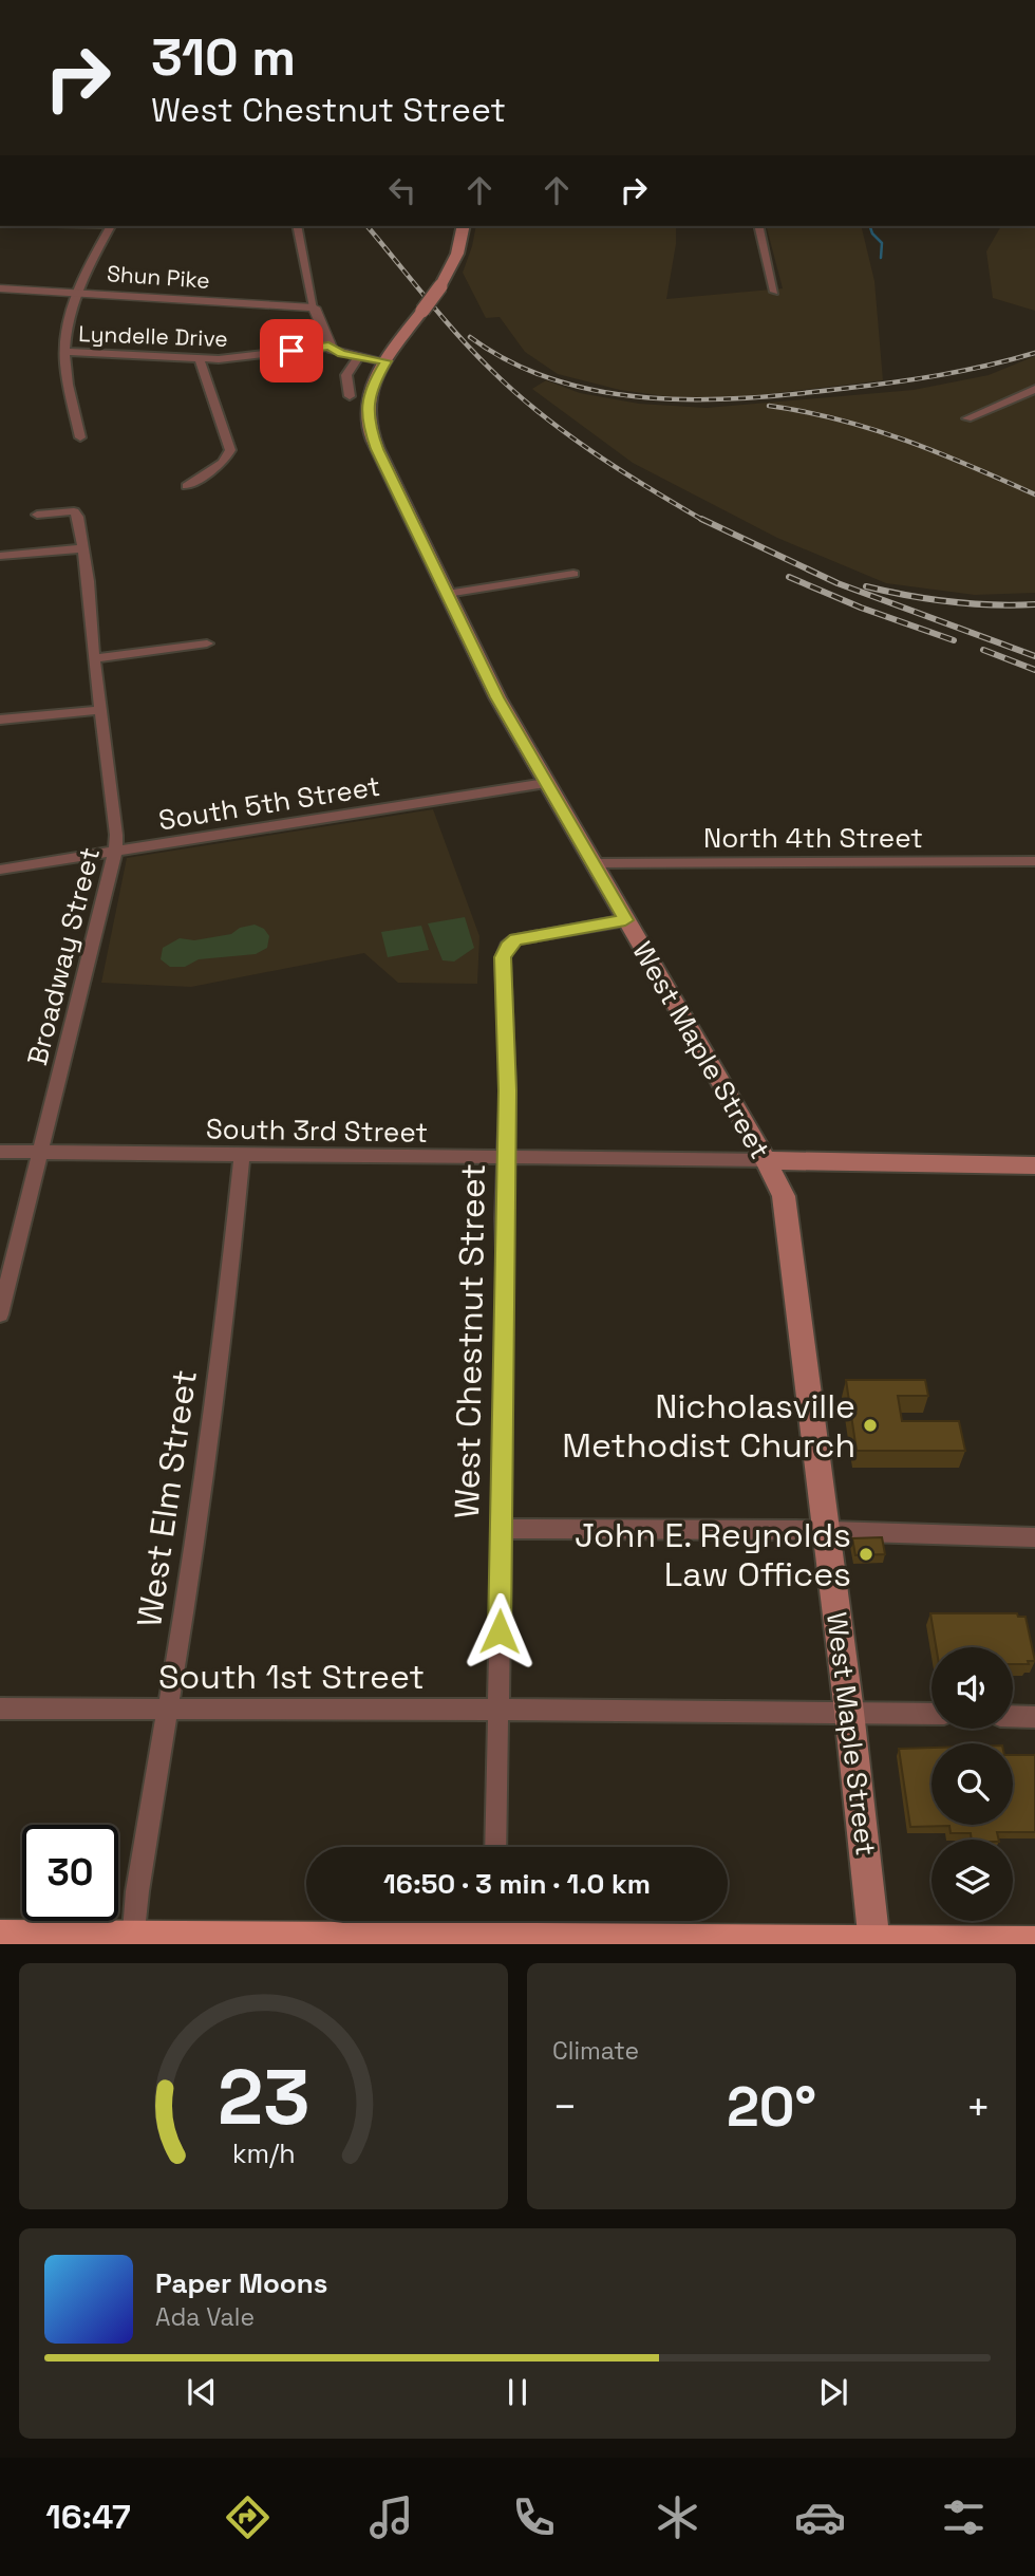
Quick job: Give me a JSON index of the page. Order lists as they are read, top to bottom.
{
  "streets": {
    "main road": ["West Maple Street"],
    "street": [
      "Shun Pike",
      "Lyndelle Drive",
      "South 5th Street",
      "North 4th Street",
      "Broadway Street",
      "South 3rd Street",
      "West Chestnut Street",
      "West Elm Street",
      "South 1st Street"
    ]
  },
  "crossings": [
    ["South 5th Street", "Broadway Street"],
    ["South 5th Street", "West Maple Street"],
    ["North 4th Street", "West Maple Street"],
    ["Broadway Street", "South 3rd Street"],
    ["West Maple Street", "South 3rd Street"],
    ["West Maple Street", "West Chestnut Street"],
    ["West Maple Street", "South 1st Street"],
    ["South 3rd Street", "West Chestnut Street"],
    ["South 3rd Street", "West Elm Street"],
    ["West Chestnut Street", "South 1st Street"],
    ["West Elm Street", "South 1st Street"]
  ],
  "places": ["Nicholasville Methodist Church", "John E. Reynolds Law Offices"],
  "page": {
    "turn": ["310 m", "West Chestnut Street"],
    "limit": "30",
    "trip": "16:50 · 3 min · 1.0 km",
    "tile": "Climate",
    "heat": ["−", "20°", "+"],
    "song": ["Paper Moons", "Ada Vale"],
    "tabs": "16:47",
    "gauge": ["23", "km/h"]
  }
}
